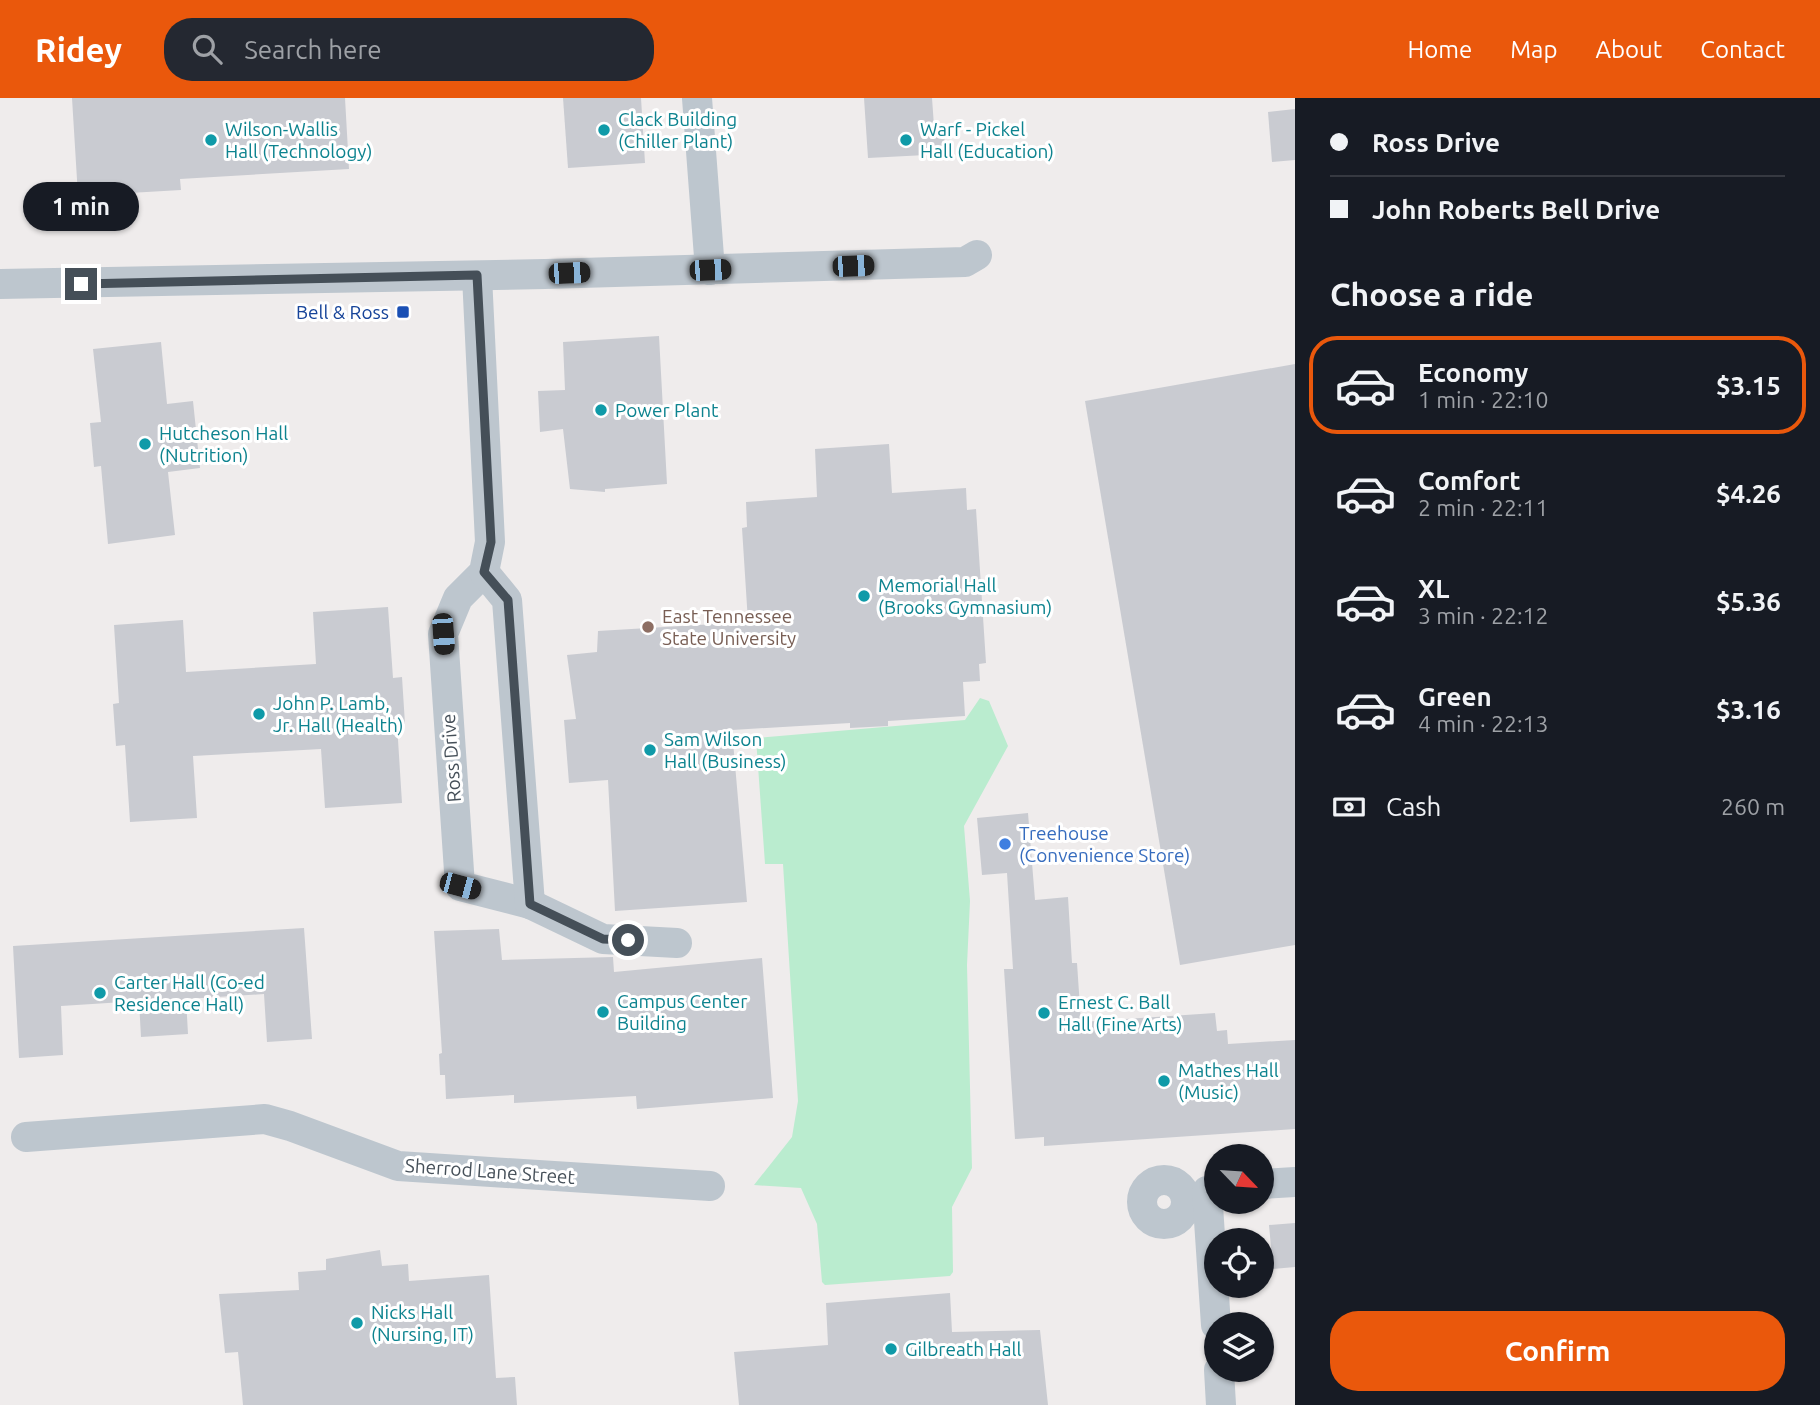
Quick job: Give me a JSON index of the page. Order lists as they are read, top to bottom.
{
  "streets": {
    "street": ["Ross Drive", "Sherrod Lane Street"]
  },
  "places": {
    "other": [
      "Clack Building (Chiller Plant)",
      "Wilson-Wallis Hall (Technology)",
      "Warf - Pickel Hall (Education)",
      "Power Plant",
      "Hutcheson Hall (Nutrition)",
      "Memorial Hall (Brooks Gymnasium)",
      "East Tennessee State University",
      "John P. Lamb, Jr. Hall (Health)",
      "Sam Wilson Hall (Business)",
      "Treehouse (Convenience Store)",
      "Carter Hall (Co-ed Residence Hall)",
      "Campus Center Building",
      "Ernest C. Ball Hall (Fine Arts)",
      "Mathes Hall (Music)",
      "Nicks Hall (Nursing, IT)",
      "Gilbreath Hall"
    ],
    "transit": ["Bell & Ross"]
  },
  "north": "bottom right",
  "page": {
    "header": "Ridey",
    "search": "Search here",
    "nav": [
      "Home",
      "Map",
      "About",
      "Contact"
    ],
    "banner": ["Ross Drive", "John Roberts Bell Drive"],
    "bubble": "1 min",
    "heading": "Choose a ride",
    "list": [
      {
        "name": "Economy",
        "note": "1 min · 22:10",
        "value": "$3.15"
      },
      {
        "name": "Comfort",
        "note": "2 min · 22:11",
        "value": "$4.26"
      },
      {
        "name": "XL",
        "note": "3 min · 22:12",
        "value": "$5.36"
      },
      {
        "name": "Green",
        "note": "4 min · 22:13",
        "value": "$3.16"
      }
    ],
    "pay": ["Cash", "260 m"],
    "buttons": "Confirm"
  }
}
